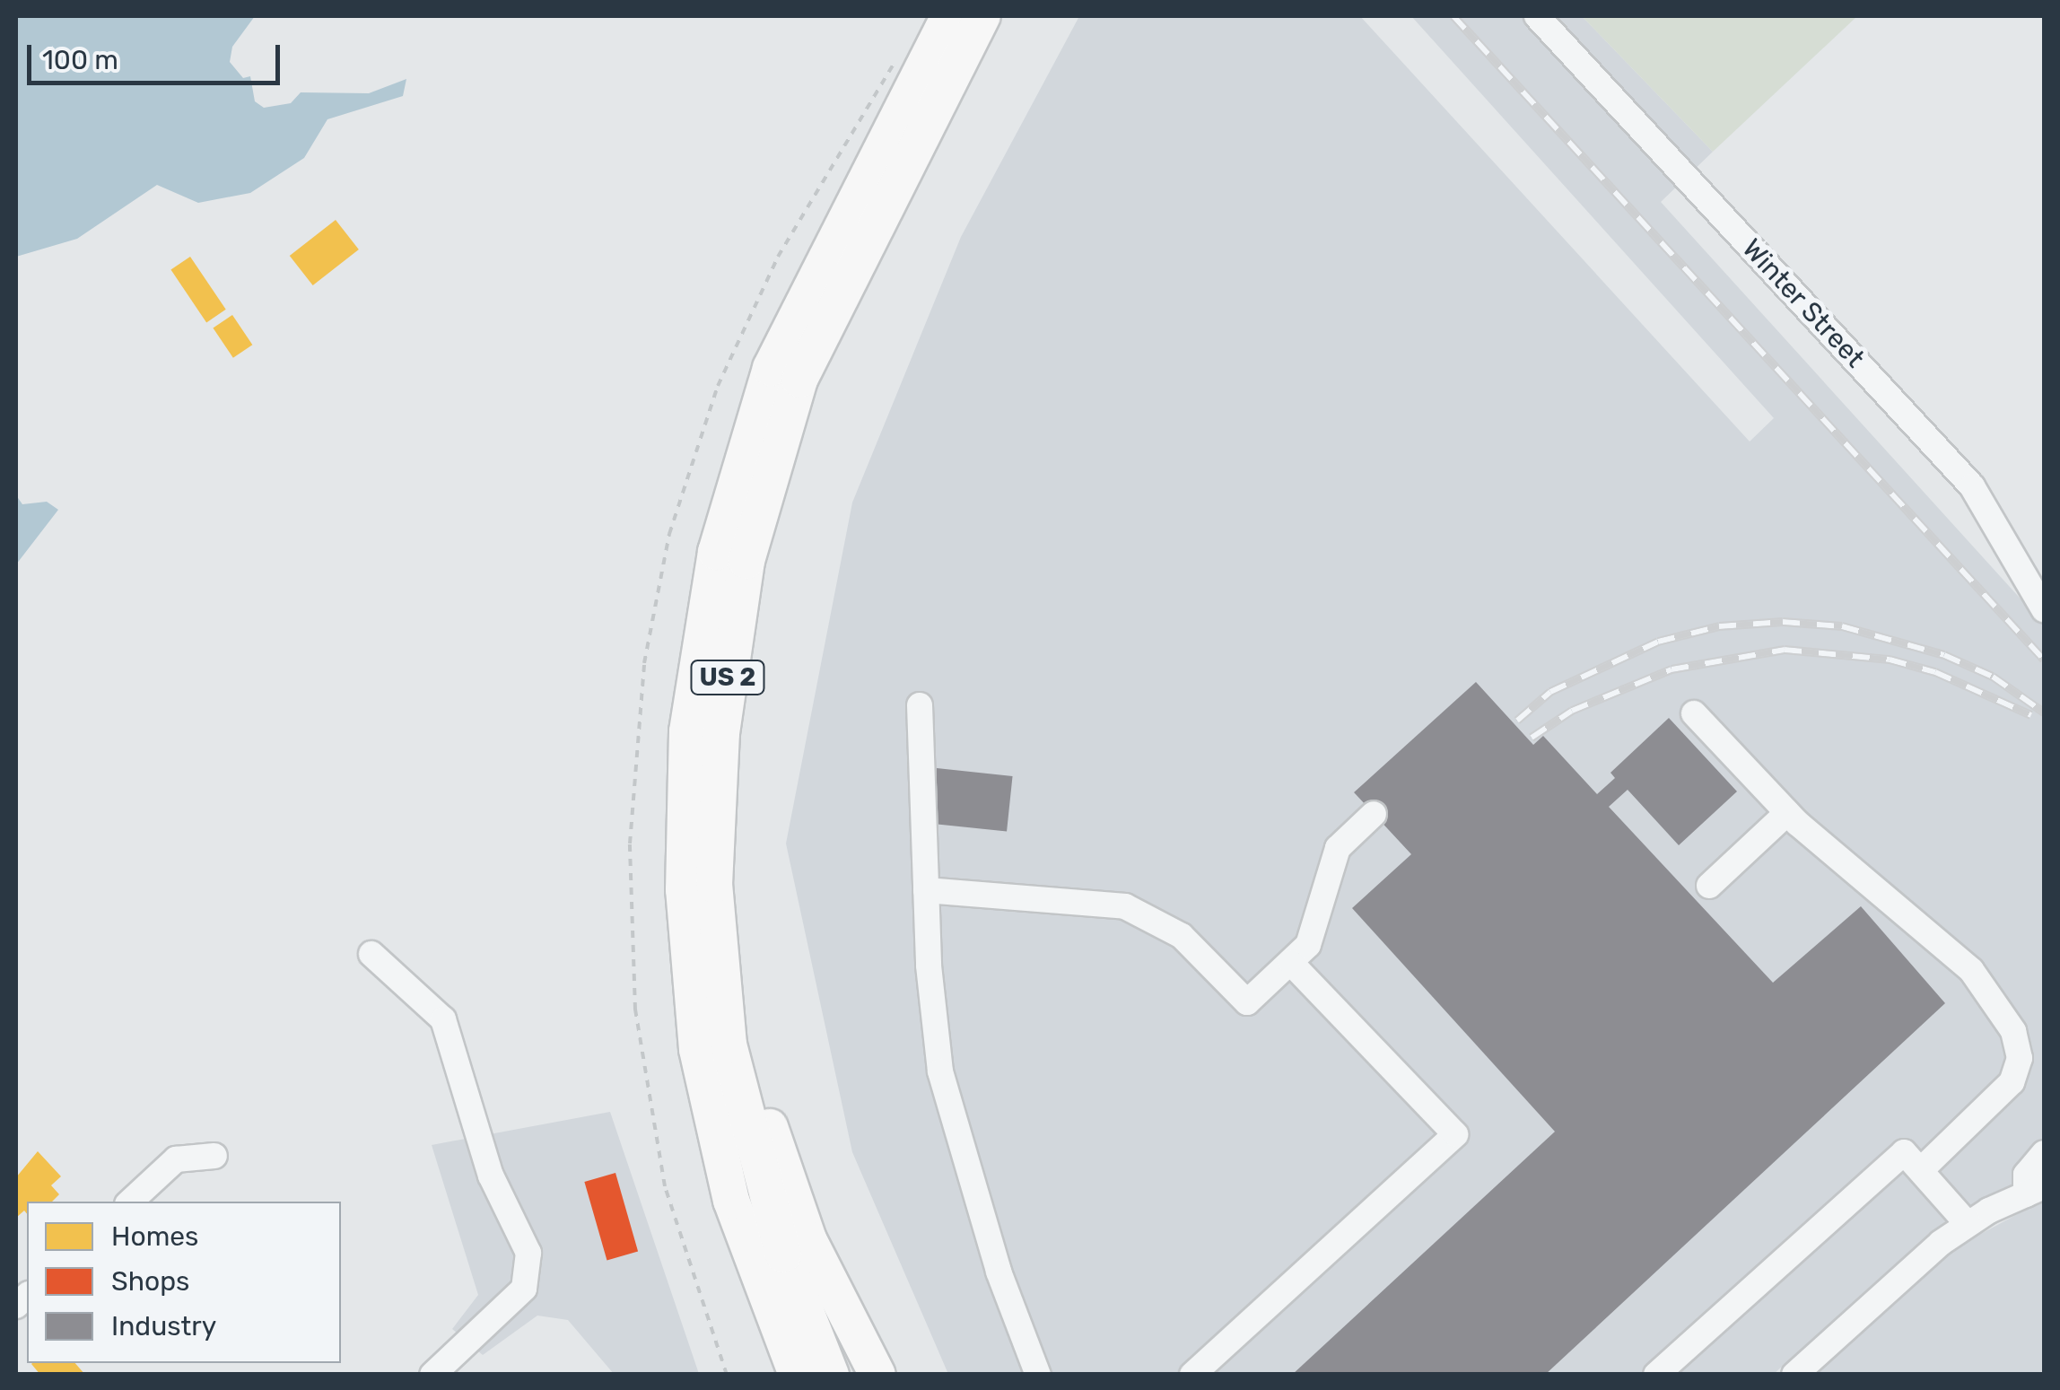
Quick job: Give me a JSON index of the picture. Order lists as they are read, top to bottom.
{
  "streets": {
    "highway": ["US 2"],
    "street": ["Winter Street"]
  },
  "legend": ["Homes", "Shops", "Industry"],
  "scale_bar": "100 m"
}
